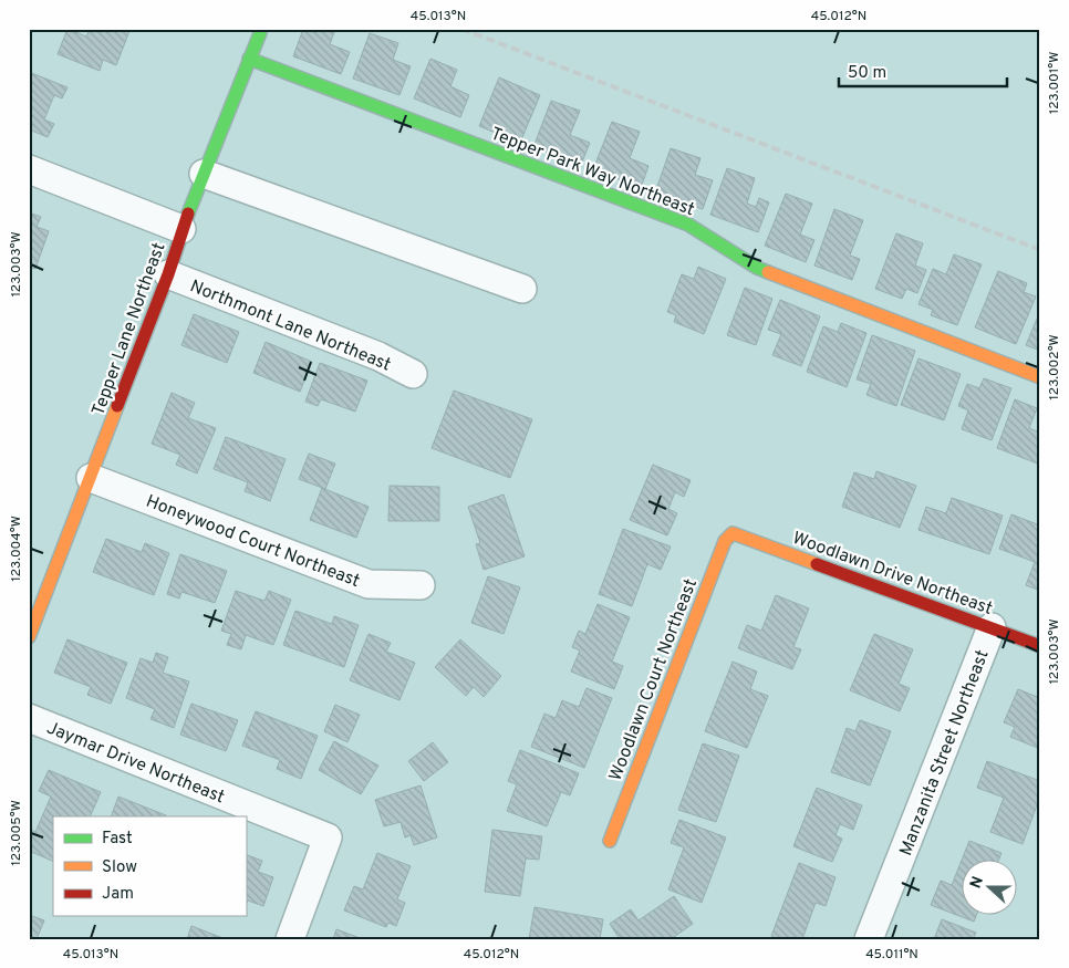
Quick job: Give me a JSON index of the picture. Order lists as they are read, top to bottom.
{
  "streets": {
    "street": [
      "Tepper Park Way Northeast",
      "Northmont Lane Northeast",
      "Tepper Lane Northeast",
      "Honeywood Court Northeast",
      "Woodlawn Drive Northeast",
      "Woodlawn Court Northeast",
      "Manzanita Street Northeast",
      "Jaymar Drive Northeast"
    ]
  },
  "crossings": [
    ["Tepper Park Way Northeast", "Tepper Lane Northeast"],
    ["Northmont Lane Northeast", "Tepper Lane Northeast"],
    ["Tepper Lane Northeast", "Honeywood Court Northeast"],
    ["Woodlawn Drive Northeast", "Woodlawn Court Northeast"],
    ["Woodlawn Drive Northeast", "Manzanita Street Northeast"]
  ],
  "legend": ["Fast", "Slow", "Jam"],
  "scale_bar": "50 m",
  "north": "left",
  "coordinates": [
    "45.013°N",
    "45.012°N",
    "123.001°W",
    "123.003°W",
    "123.002°W",
    "123.004°W",
    "123.005°W",
    "45.011°N"
  ]
}
